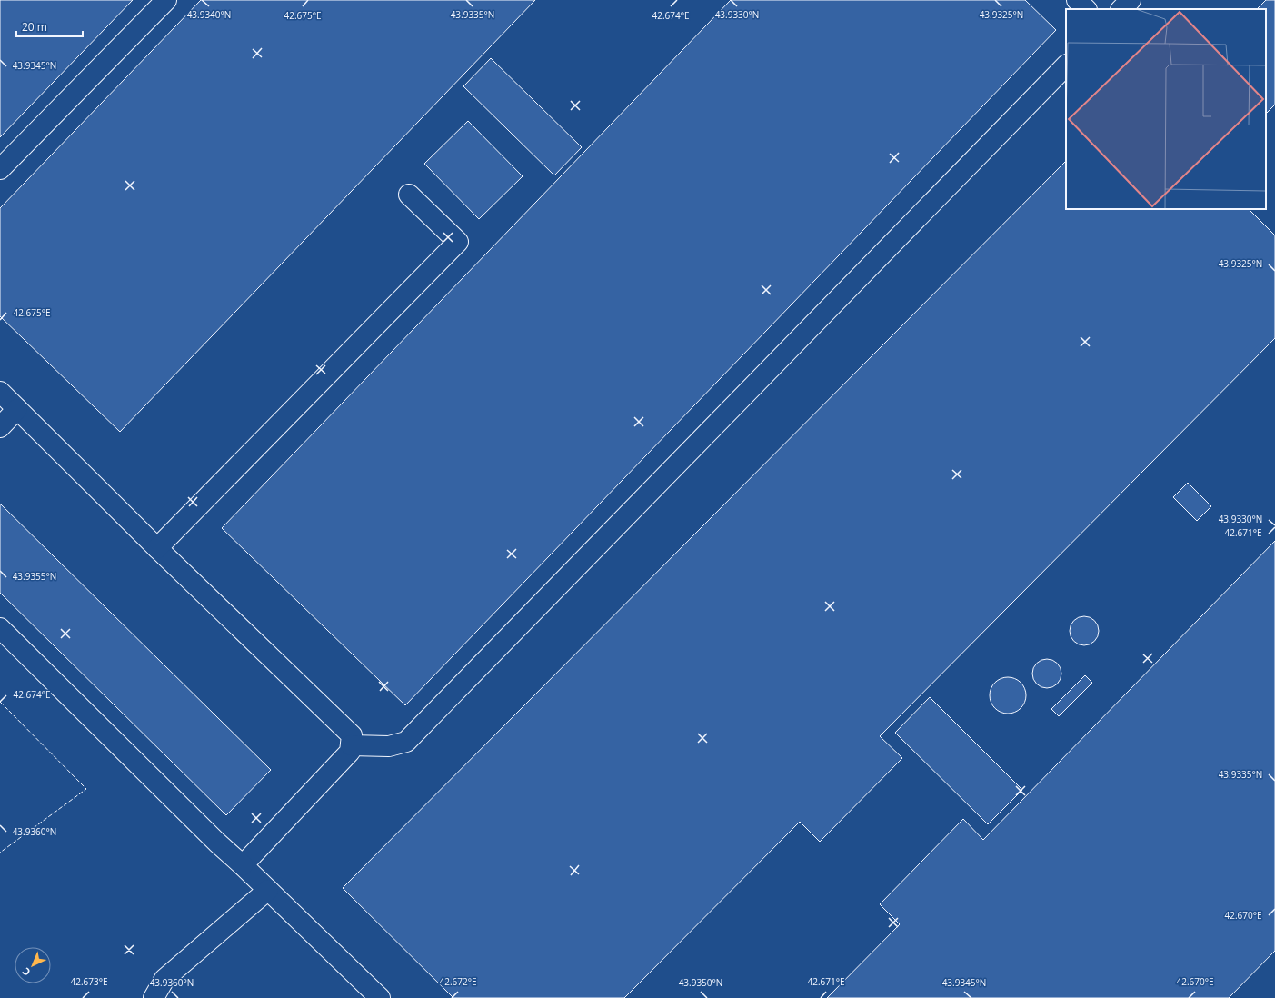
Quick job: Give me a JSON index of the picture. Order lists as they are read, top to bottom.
{
  "scale_bar": "20 m",
  "north": "bottom left",
  "coordinates": [
    "43.9340°N",
    "43.9335°N",
    "43.9330°N",
    "43.9325°N",
    "42.675°E",
    "42.674°E",
    "43.9345°N",
    "42.671°E",
    "43.9355°N",
    "43.9360°N",
    "42.670°E",
    "42.673°E",
    "42.672°E",
    "43.9350°N"
  ]
}
